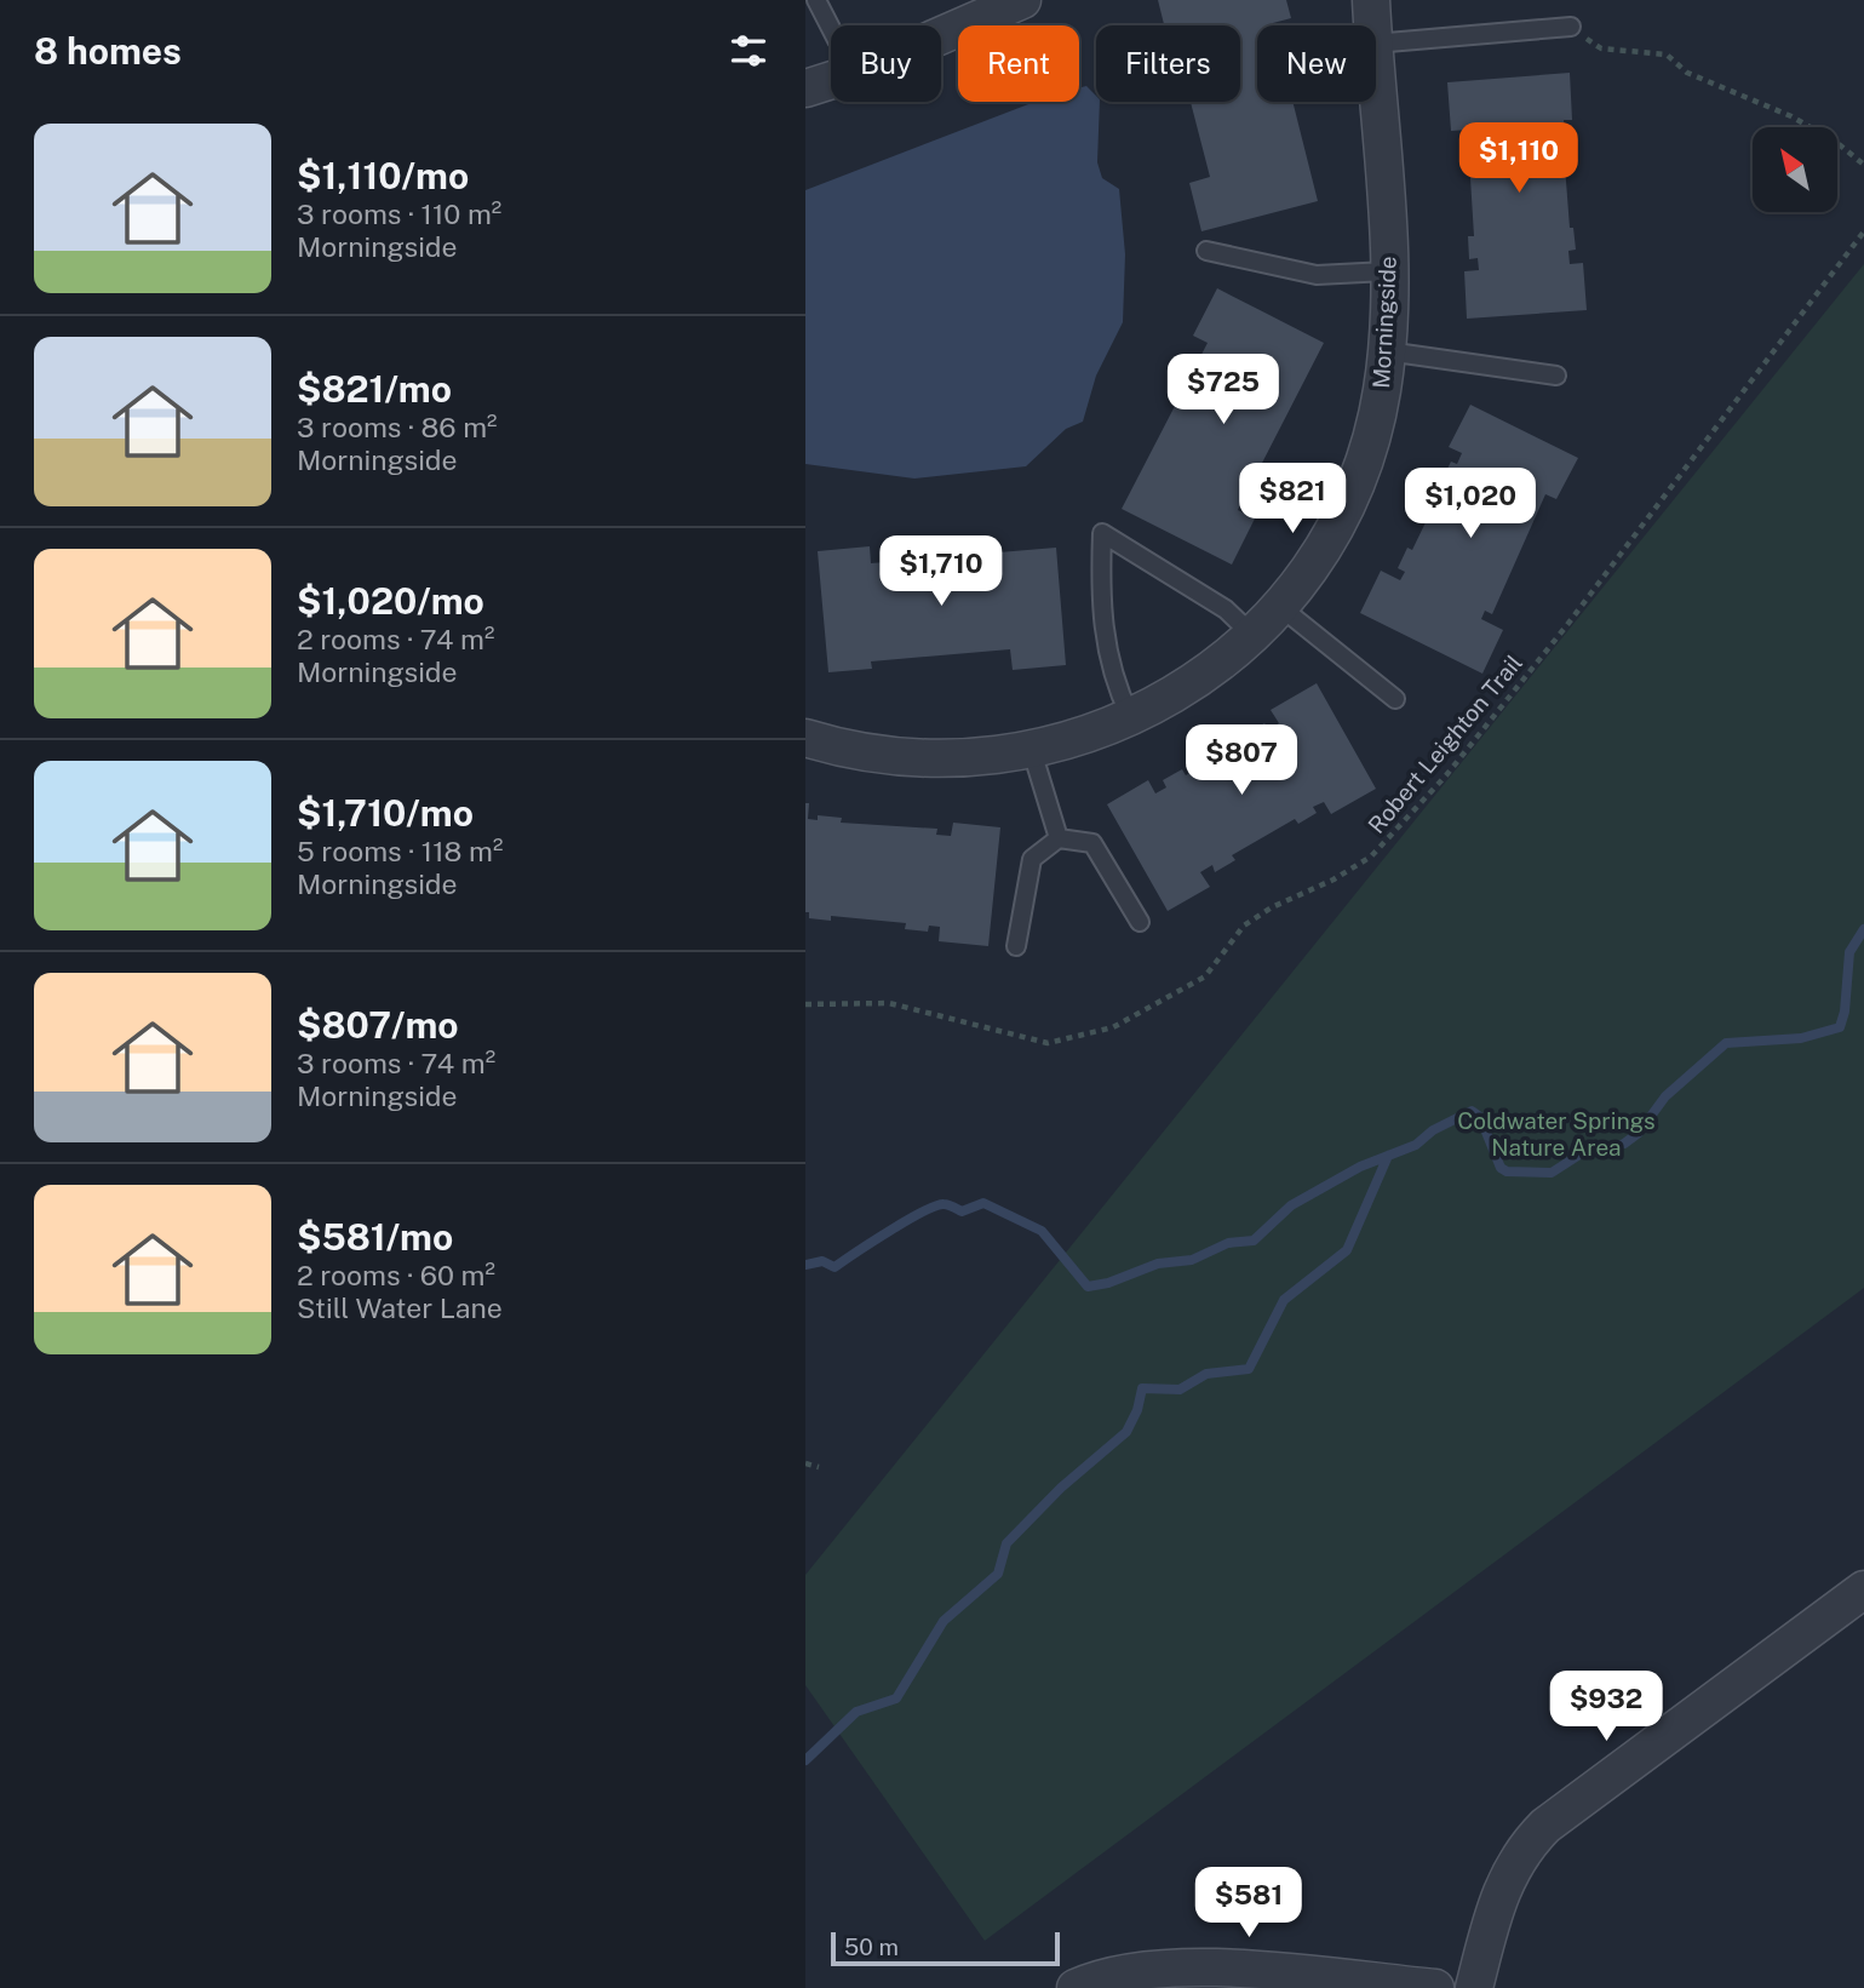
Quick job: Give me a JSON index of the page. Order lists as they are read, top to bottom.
{
  "streets": {
    "street": ["Morningside"],
    "path": ["Robert Leighton Trail"]
  },
  "parks": ["Coldwater Springs Nature Area"],
  "scale_bar": "50 m",
  "north": "top left",
  "page": {
    "heading": "8 homes",
    "chip": [
      "Buy",
      "Rent",
      "Filters",
      "New"
    ],
    "list": [
      {
        "name": "$1,110/mo",
        "note": "3 rooms · 110 m² · Morningside"
      },
      {
        "name": "$821/mo",
        "note": "3 rooms · 86 m² · Morningside"
      },
      {
        "name": "$1,020/mo",
        "note": "2 rooms · 74 m² · Morningside"
      },
      {
        "name": "$1,710/mo",
        "note": "5 rooms · 118 m² · Morningside"
      },
      {
        "name": "$807/mo",
        "note": "3 rooms · 74 m² · Morningside"
      },
      {
        "name": "$581/mo",
        "note": "2 rooms · 60 m² · Still Water Lane"
      }
    ],
    "price": [
      "$1,110",
      "$725",
      "$821",
      "$1,020",
      "$1,710",
      "$807",
      "$932",
      "$581"
    ],
    "scale": "50 m"
  }
}
